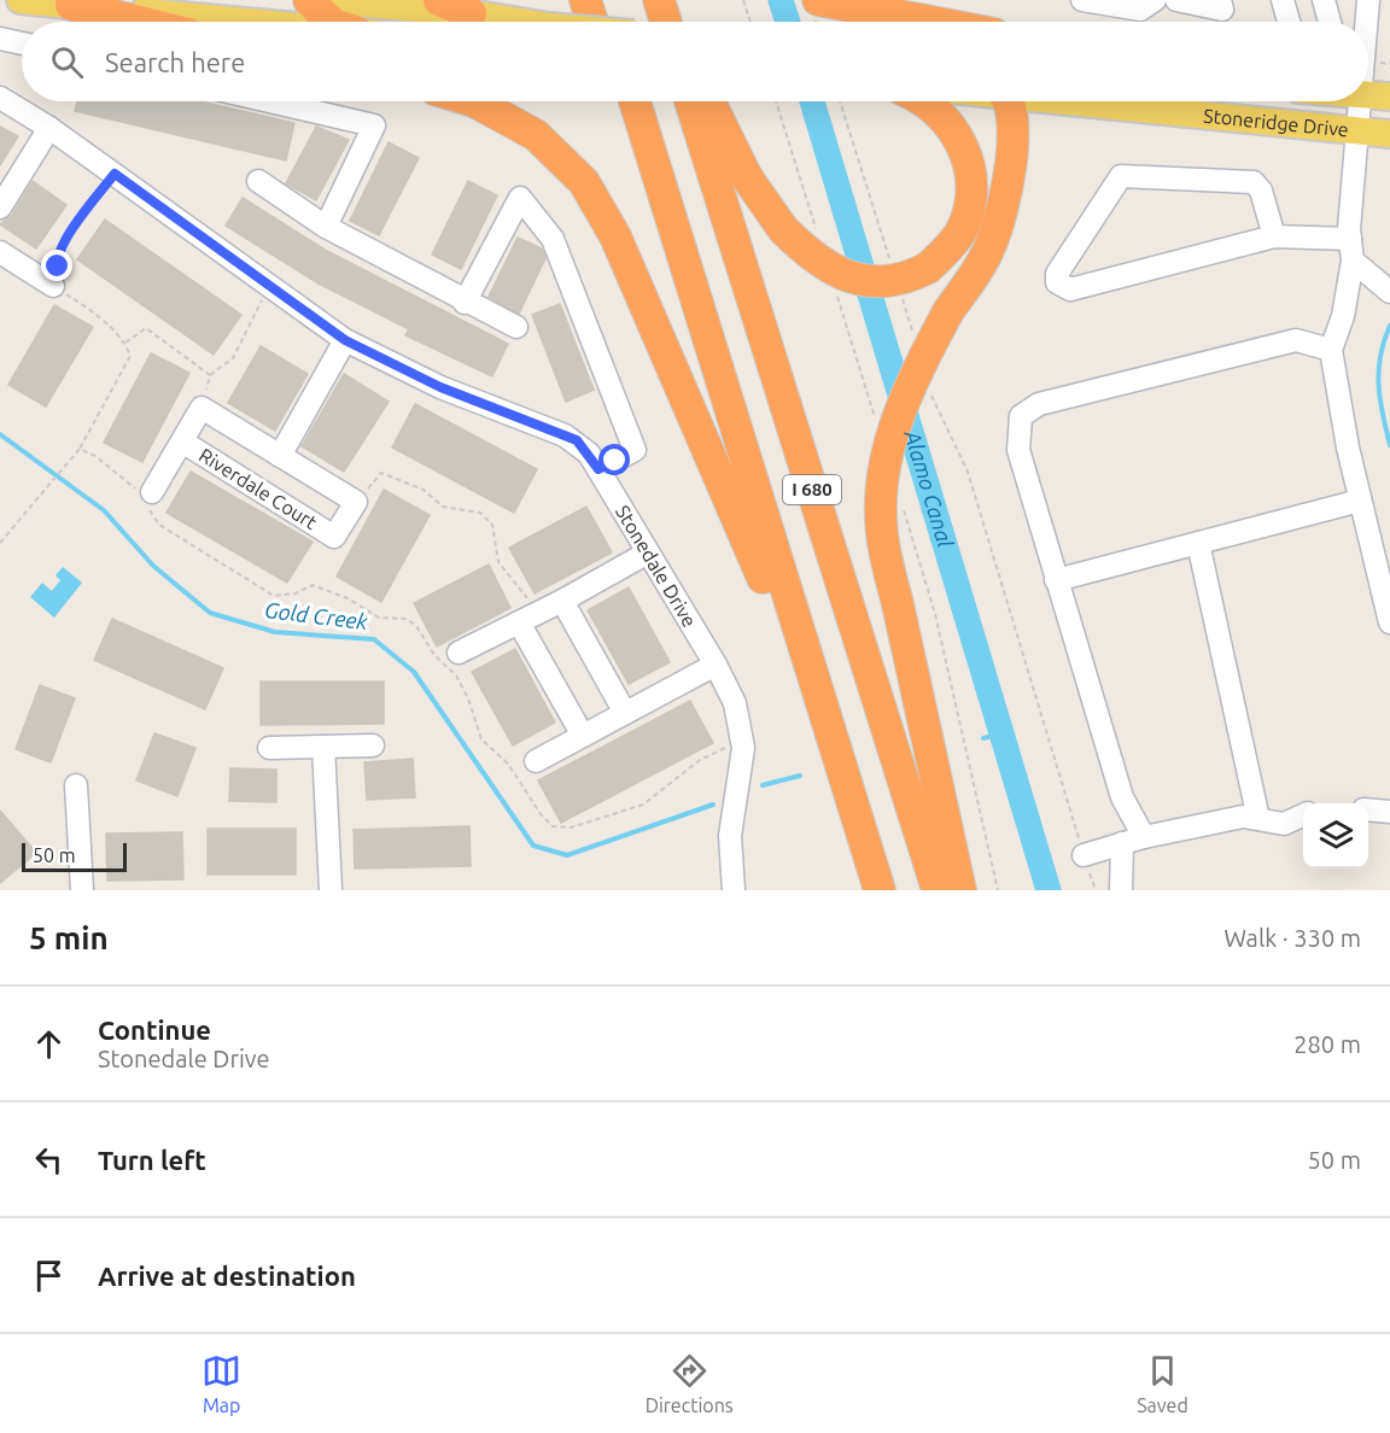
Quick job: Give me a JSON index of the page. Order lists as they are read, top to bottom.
{
  "streets": {
    "highway": ["I 680"],
    "main road": ["Stoneridge Drive"],
    "street": ["Riverdale Court", "Stonedale Drive"]
  },
  "crossings": [
    ["Riverdale Court", "Stonedale Drive"]
  ],
  "water": ["Alamo Canal", "Gold Creek"],
  "scale_bar": "50 m",
  "page": {
    "search": "Search here",
    "scale": "50 m",
    "heading": ["5 min", "Walk · 330 m"],
    "list": [
      ["Continue", "Stonedale Drive", "280 m"],
      ["Turn left", "50 m"],
      "Arrive at destination"
    ],
    "nav": ["Map", "Directions", "Saved"]
  }
}
